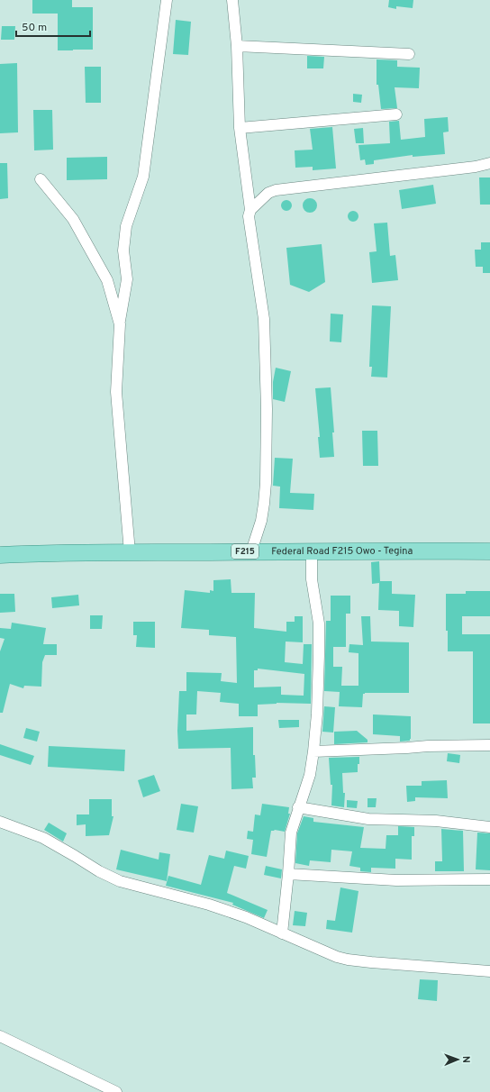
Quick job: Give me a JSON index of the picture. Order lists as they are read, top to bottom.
{
  "streets": {
    "main road": ["F215", "Federal Road F215 Owo - Tegina"]
  },
  "scale_bar": "50 m",
  "north": "right"
}
